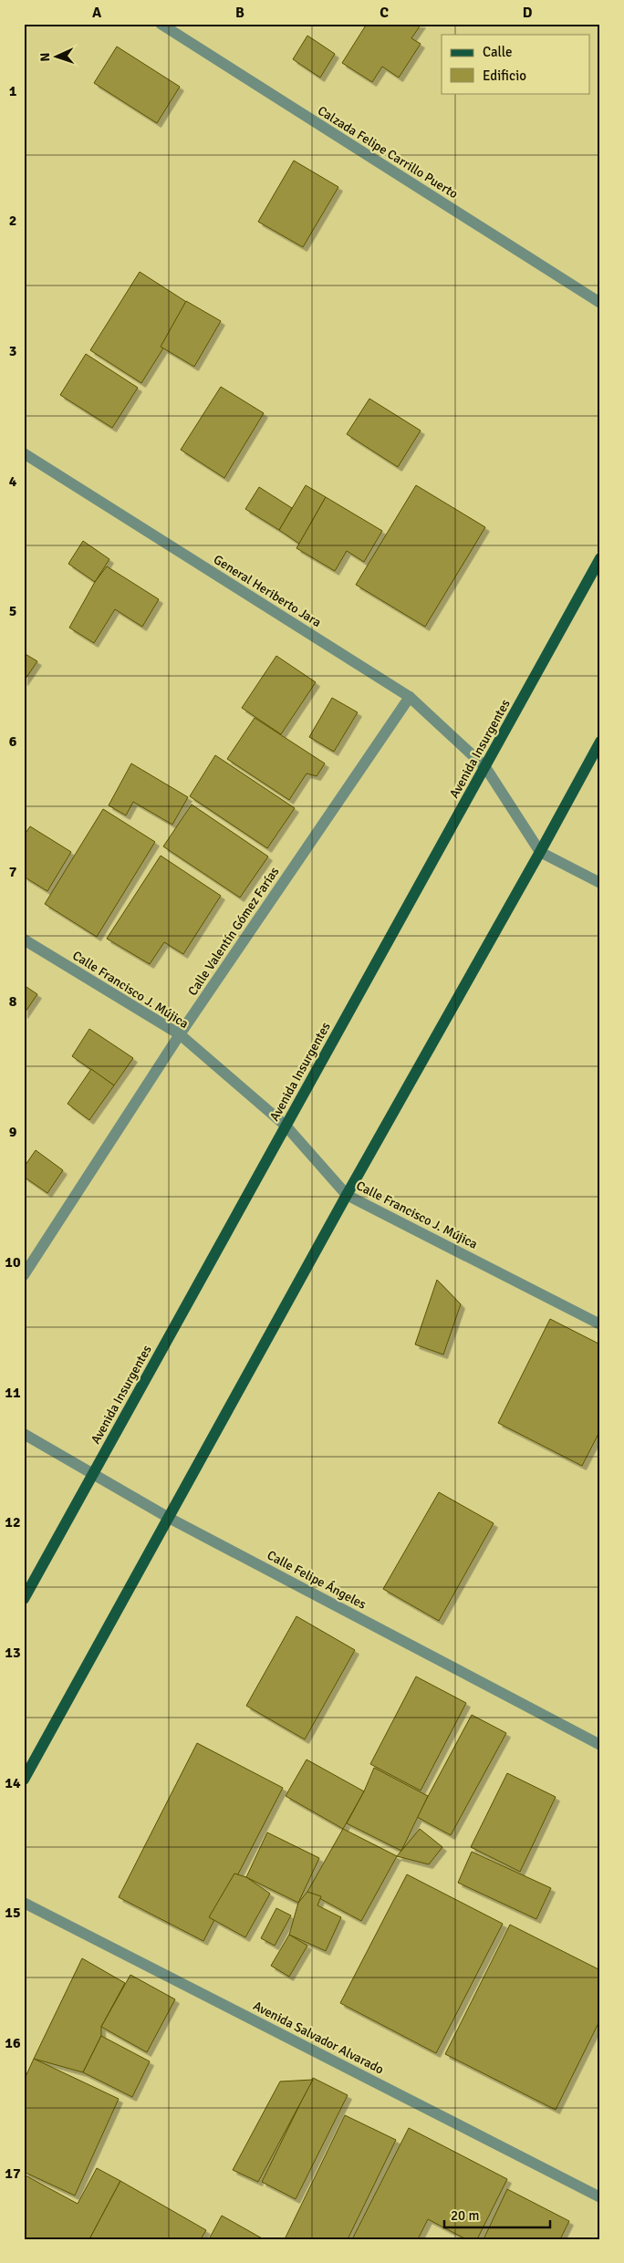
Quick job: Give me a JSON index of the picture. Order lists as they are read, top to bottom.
{
  "streets": {
    "main road": ["Avenida Insurgentes"],
    "street": [
      "Calzada Felipe Carrillo Puerto",
      "General Heriberto Jara",
      "Calle Valentín Gómez Farías",
      "Calle Francisco J. Mújica",
      "Calle Felipe Ángeles",
      "Avenida Salvador Alvarado"
    ]
  },
  "crossings": [
    ["General Heriberto Jara", "Avenida Insurgentes"],
    ["General Heriberto Jara", "Calle Valentín Gómez Farías"],
    ["Avenida Insurgentes", "Calle Francisco J. Mújica"],
    ["Avenida Insurgentes", "Calle Felipe Ángeles"],
    ["Calle Valentín Gómez Farías", "Calle Francisco J. Mújica"]
  ],
  "legend": ["Calle", "Edificio"],
  "scale_bar": "20 m",
  "north": "left",
  "grid": {
    "columns": [
      "A",
      "B",
      "C",
      "D"
    ],
    "rows": [
      "1",
      "2",
      "3",
      "4",
      "5",
      "6",
      "7",
      "8",
      "9",
      "10",
      "11",
      "12",
      "13",
      "14",
      "15",
      "16",
      "17"
    ]
  }
}
